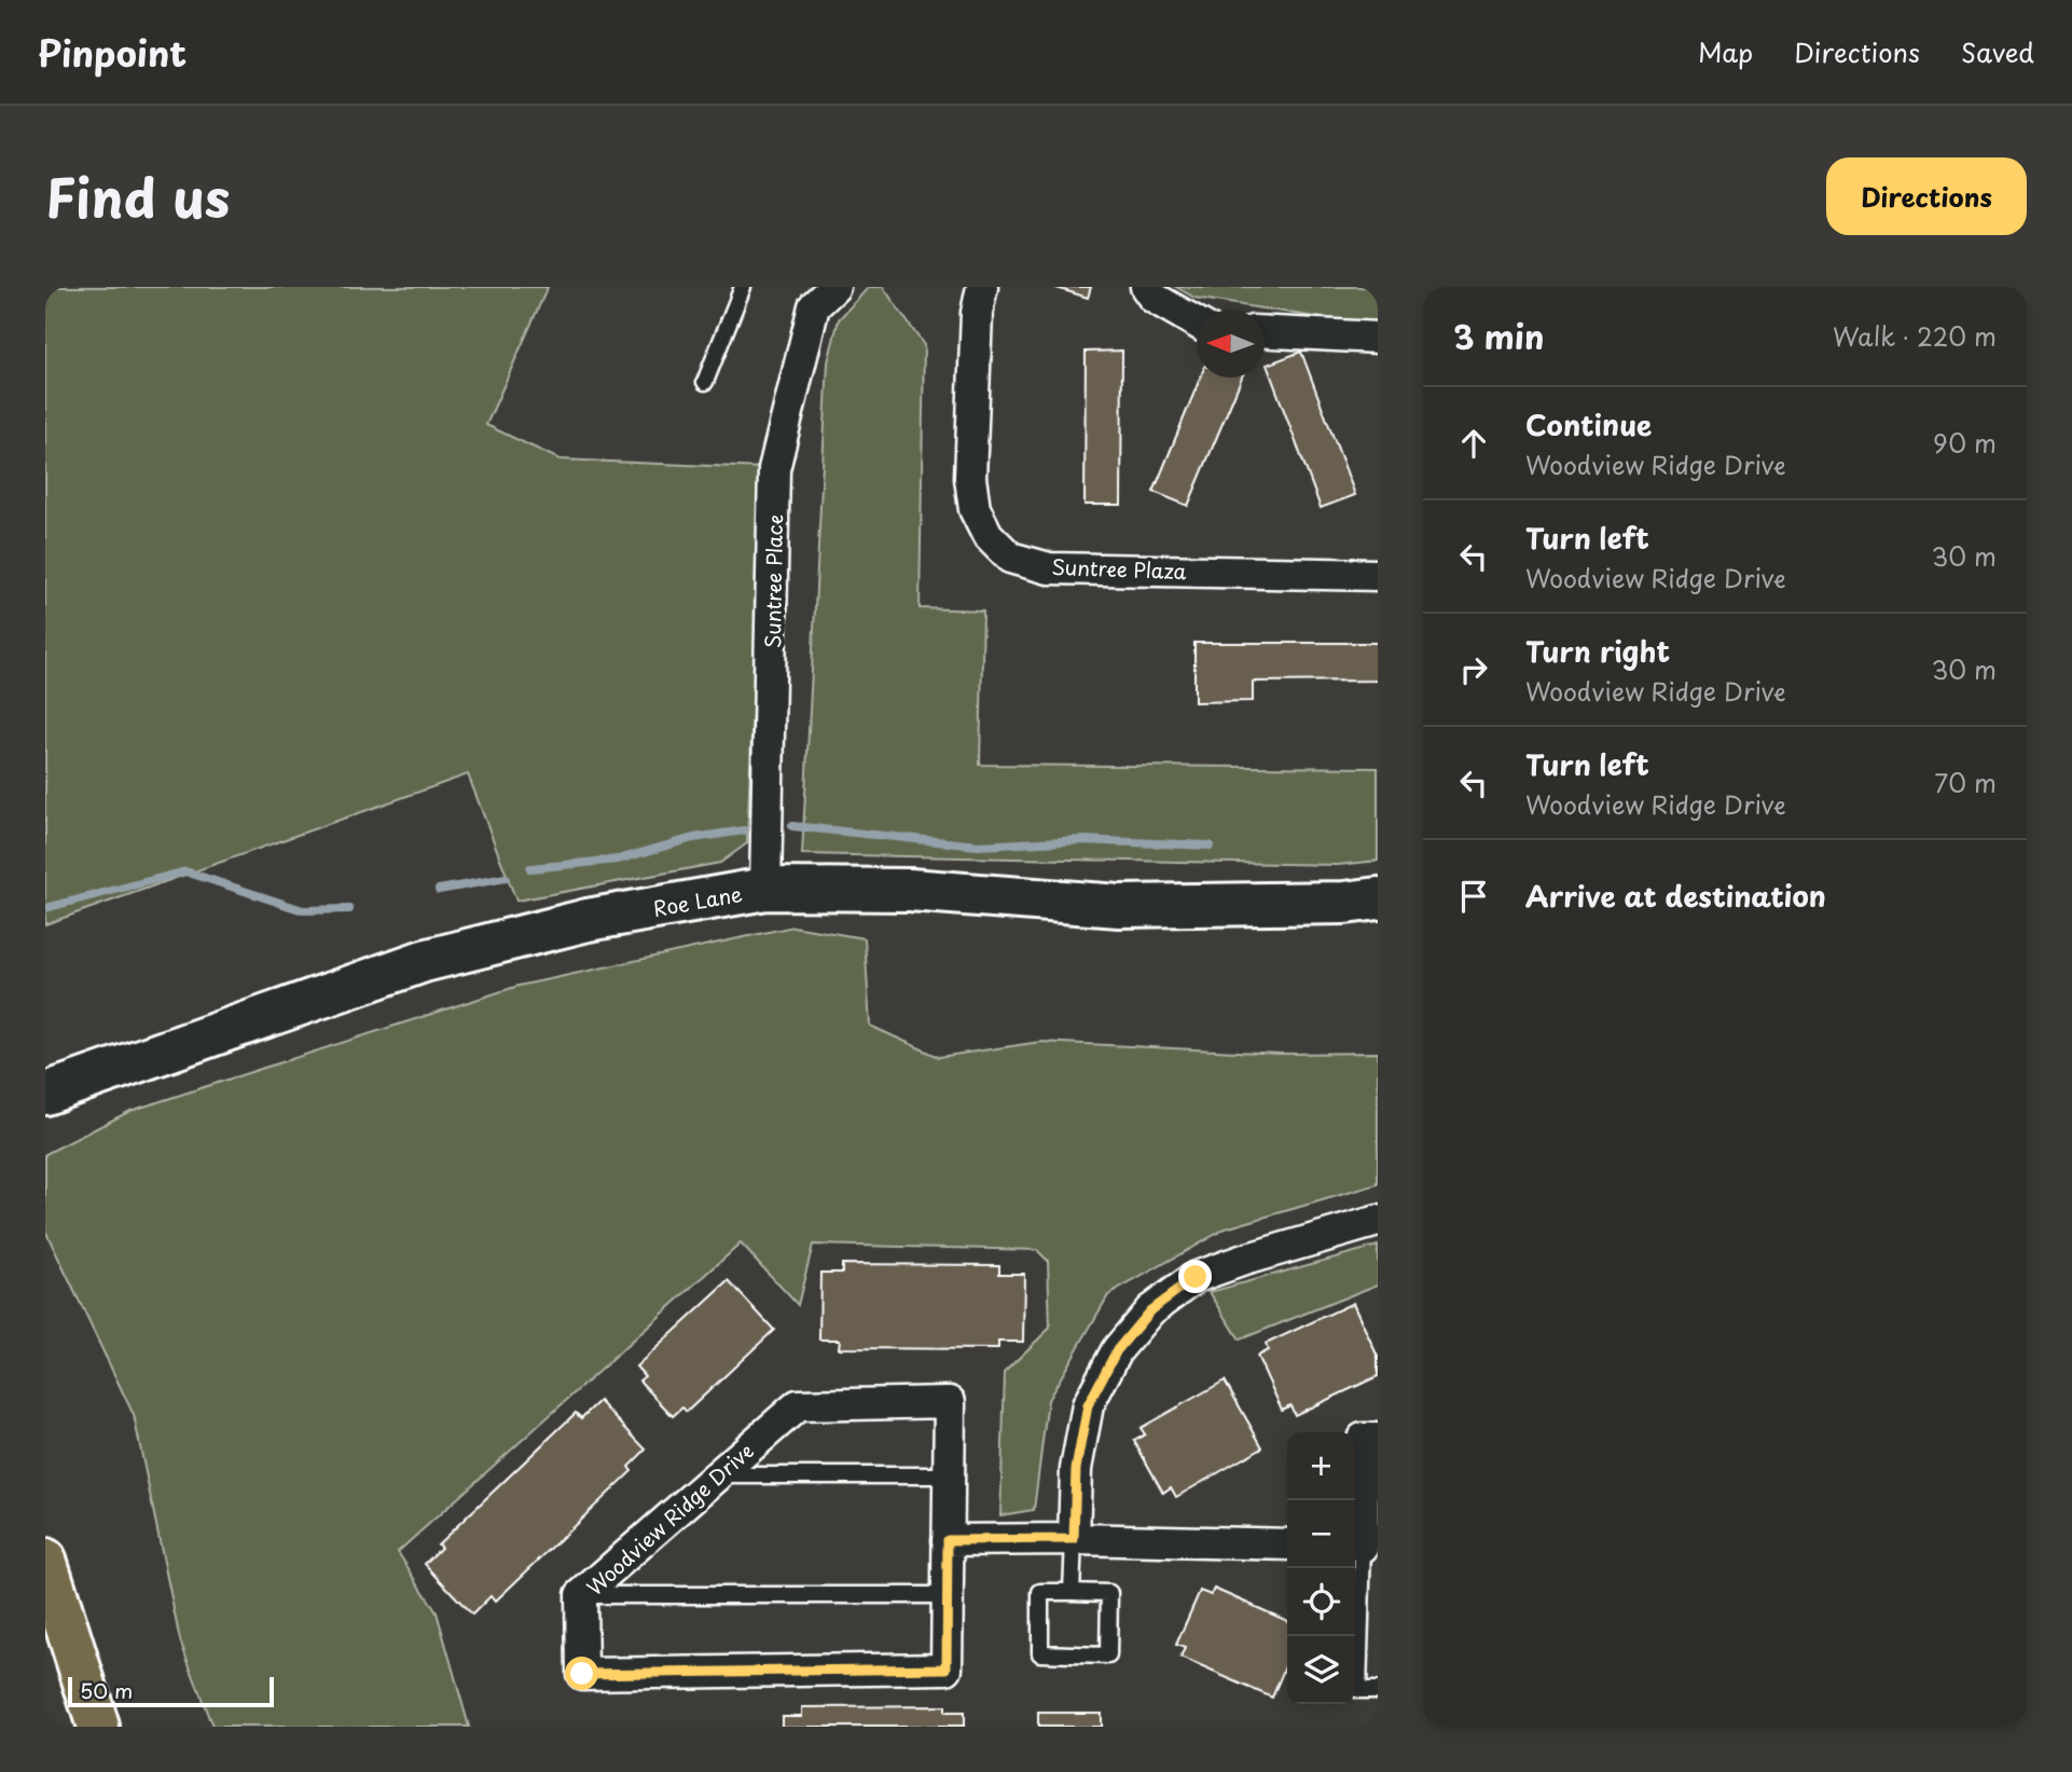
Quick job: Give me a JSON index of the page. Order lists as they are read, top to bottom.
{
  "streets": {
    "street": [
      "Suntree Plaza",
      "Suntree Place",
      "Roe Lane",
      "Woodview Ridge Drive"
    ]
  },
  "crossings": [
    ["Suntree Place", "Roe Lane"]
  ],
  "scale_bar": "50 m",
  "north": "left",
  "page": {
    "header": "Pinpoint",
    "nav": ["Map", "Directions", "Saved"],
    "title": "Find us",
    "buttons": "Directions",
    "heading": ["3 min", "Walk · 220 m"],
    "list": [
      ["Continue", "Woodview Ridge Drive", "90 m"],
      ["Turn left", "Woodview Ridge Drive", "30 m"],
      ["Turn right", "Woodview Ridge Drive", "30 m"],
      ["Turn left", "Woodview Ridge Drive", "70 m"],
      "Arrive at destination"
    ],
    "map_buttons": ["+", "−"],
    "scale": "50 m"
  }
}
